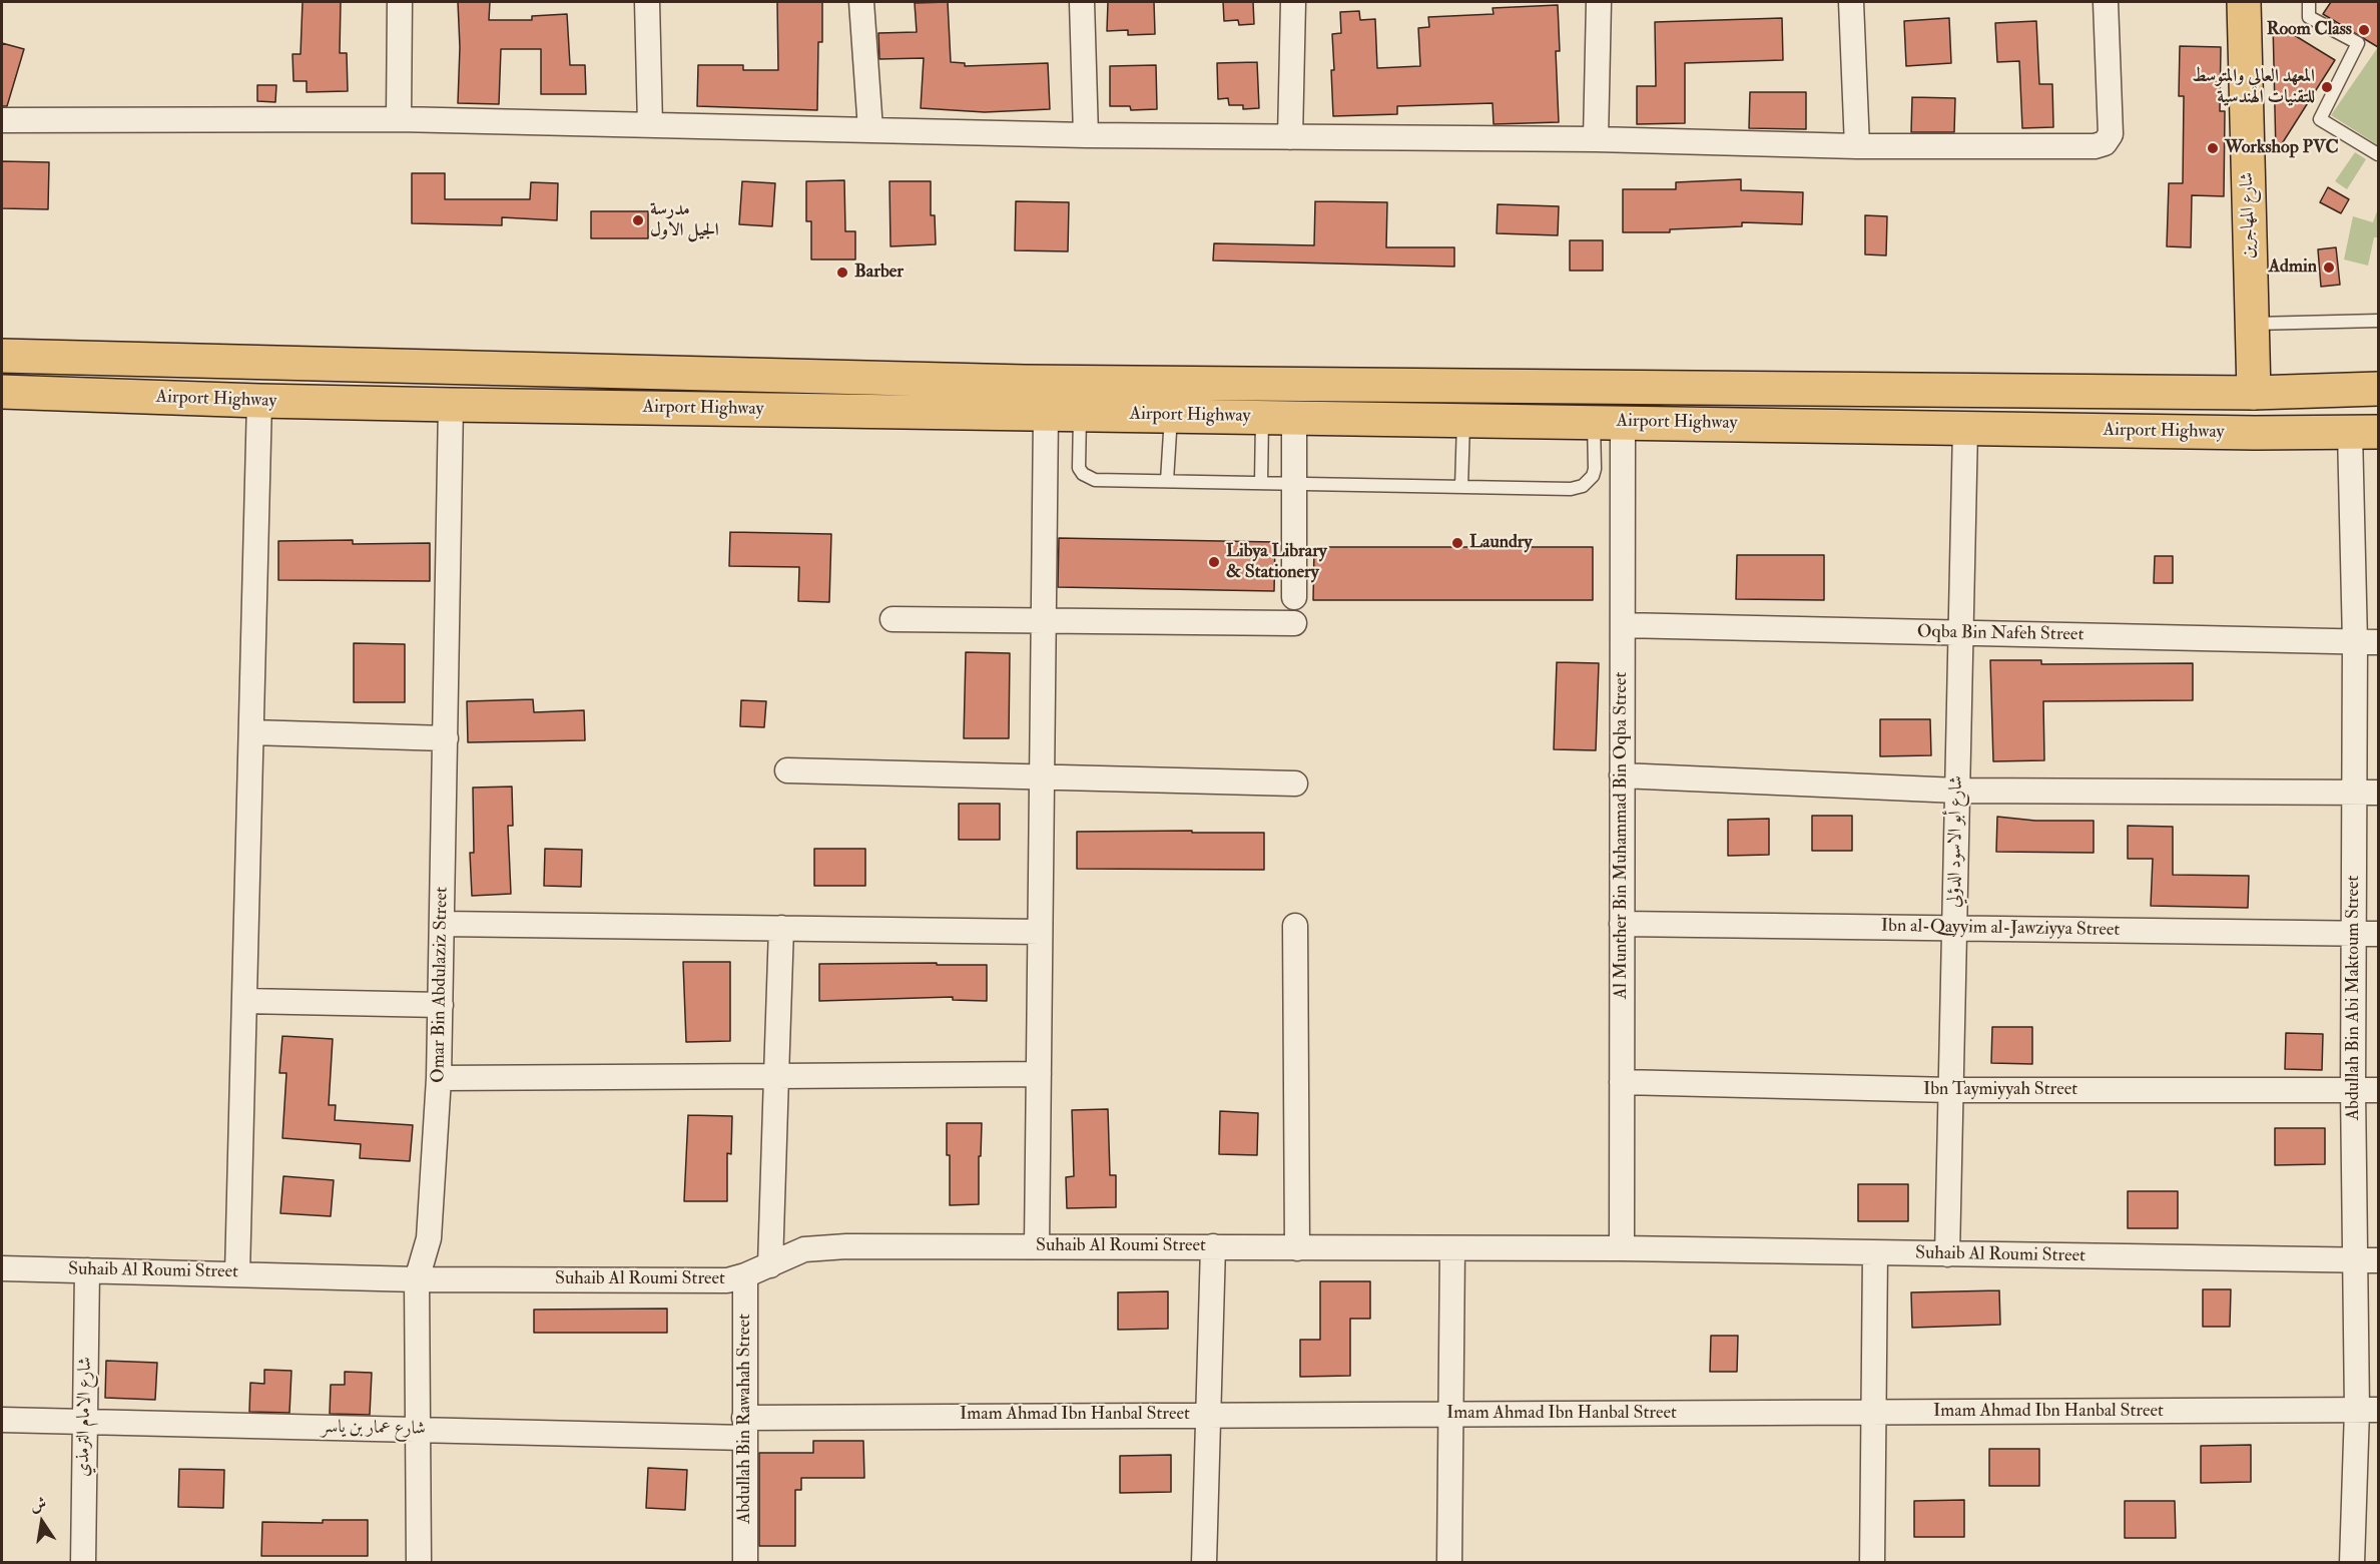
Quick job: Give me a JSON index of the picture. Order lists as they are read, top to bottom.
{
  "streets": {
    "main road": ["شارع المهاجرين", "Airport Highway"],
    "street": [
      "Oqba Bin Nafeh Street",
      "Al Munther Bin Muhammad Bin Oqba Street",
      "شارع أبو الاسود الدؤلي",
      "Ibn al-Qayyim al-Jawziyya Street",
      "Omar Bin Abdulaziz Street",
      "Abdullah Bin Abi Maktoum Street",
      "Ibn Taymiyyah Street",
      "Suhaib Al Roumi Street",
      "Imam Ahmad Ibn Hanbal Street",
      "شارع الامام الترمذي",
      "Abdullah Bin Rawahah Street",
      "شارع عمار بن ياسر"
    ]
  },
  "crossings": [
    ["شارع المهاجرين", "Airport Highway"],
    ["Airport Highway", "Al Munther Bin Muhammad Bin Oqba Street"],
    ["Airport Highway", "شارع أبو الاسود الدؤلي"],
    ["Airport Highway", "Omar Bin Abdulaziz Street"],
    ["Airport Highway", "Abdullah Bin Abi Maktoum Street"],
    ["Oqba Bin Nafeh Street", "Al Munther Bin Muhammad Bin Oqba Street"],
    ["Oqba Bin Nafeh Street", "شارع أبو الاسود الدؤلي"],
    ["Oqba Bin Nafeh Street", "Abdullah Bin Abi Maktoum Street"],
    ["Al Munther Bin Muhammad Bin Oqba Street", "Ibn al-Qayyim al-Jawziyya Street"],
    ["Al Munther Bin Muhammad Bin Oqba Street", "Ibn Taymiyyah Street"],
    ["Al Munther Bin Muhammad Bin Oqba Street", "Suhaib Al Roumi Street"],
    ["شارع أبو الاسود الدؤلي", "Ibn al-Qayyim al-Jawziyya Street"],
    ["شارع أبو الاسود الدؤلي", "Ibn Taymiyyah Street"],
    ["شارع أبو الاسود الدؤلي", "Suhaib Al Roumi Street"],
    ["Ibn al-Qayyim al-Jawziyya Street", "Abdullah Bin Abi Maktoum Street"],
    ["Omar Bin Abdulaziz Street", "Suhaib Al Roumi Street"],
    ["Omar Bin Abdulaziz Street", "شارع عمار بن ياسر"],
    ["Abdullah Bin Abi Maktoum Street", "Ibn Taymiyyah Street"],
    ["Abdullah Bin Abi Maktoum Street", "Suhaib Al Roumi Street"],
    ["Abdullah Bin Abi Maktoum Street", "Imam Ahmad Ibn Hanbal Street"],
    ["Suhaib Al Roumi Street", "شارع الامام الترمذي"],
    ["Suhaib Al Roumi Street", "Abdullah Bin Rawahah Street"],
    ["Imam Ahmad Ibn Hanbal Street", "Abdullah Bin Rawahah Street"],
    ["Imam Ahmad Ibn Hanbal Street", "شارع عمار بن ياسر"],
    ["شارع الامام الترمذي", "شارع عمار بن ياسر"],
    ["Abdullah Bin Rawahah Street", "شارع عمار بن ياسر"]
  ],
  "places": [
    "Room Class",
    "المعهد العالي والمتوسط للتقنيات الهندسية",
    "Workshop PVC",
    "مدرسة الجيل الاول",
    "Admin",
    "Barber",
    "Laundry",
    "Libya Library & Stationery"
  ],
  "north": "top"
}
